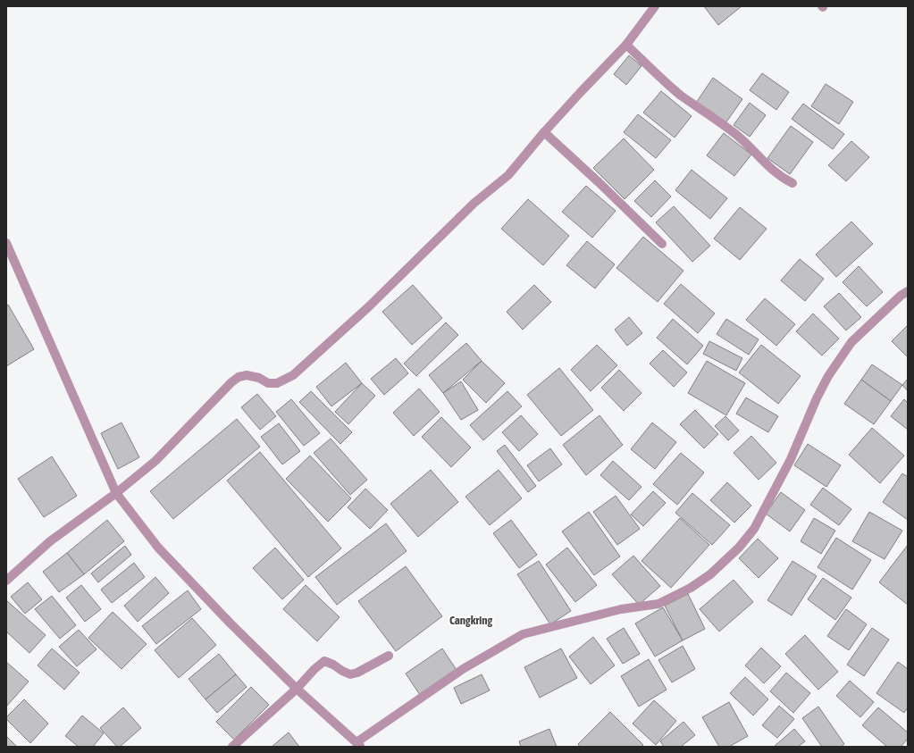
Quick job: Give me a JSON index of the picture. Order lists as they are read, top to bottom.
{
  "districts": ["Cangkring"]
}
